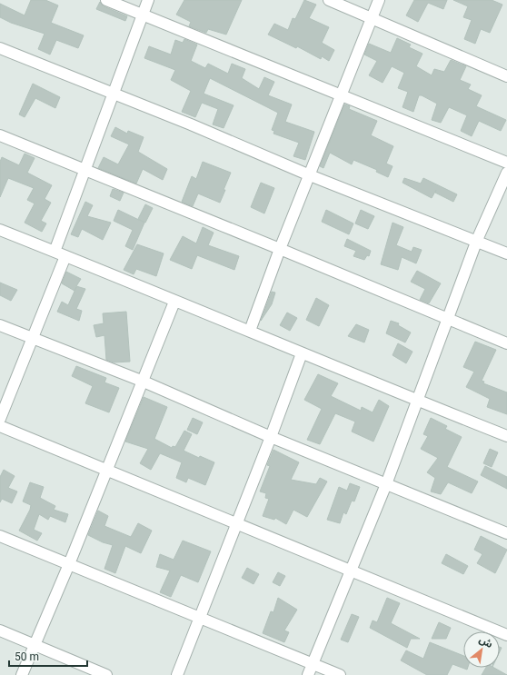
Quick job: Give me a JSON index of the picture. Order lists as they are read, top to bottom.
{
  "scale_bar": "50 m",
  "north": "top right"
}
